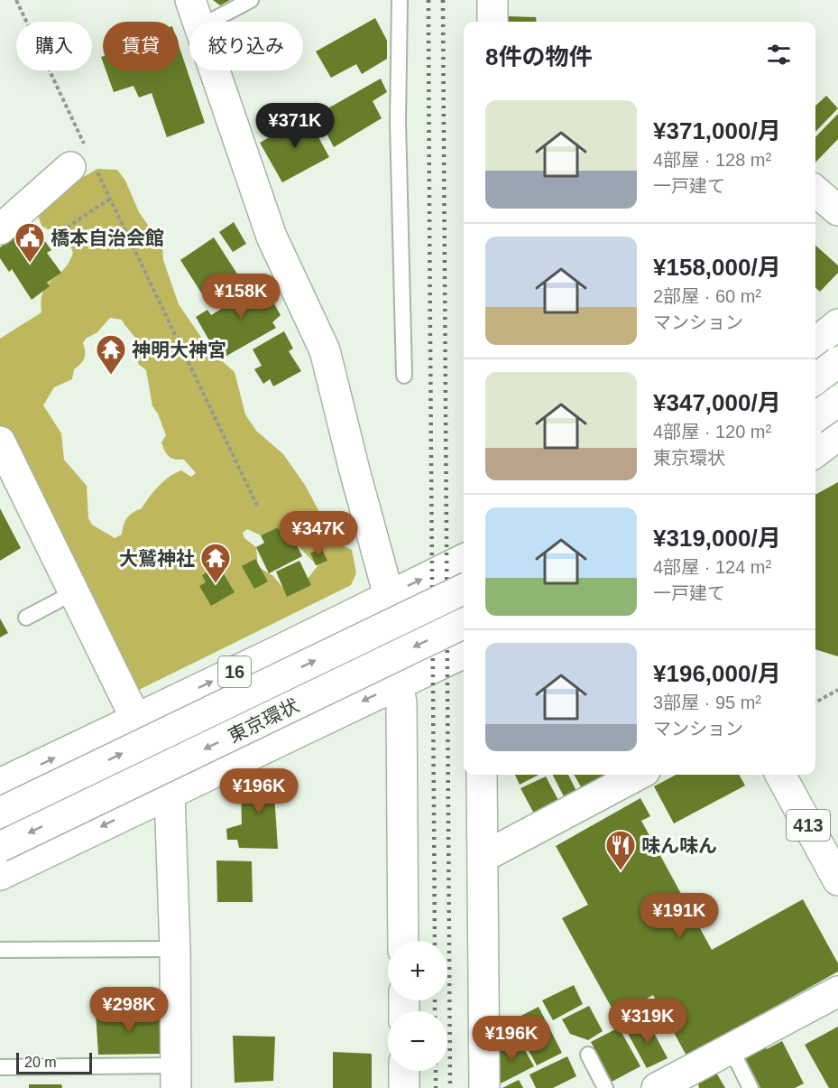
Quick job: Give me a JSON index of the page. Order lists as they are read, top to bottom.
{
  "streets": {
    "main road": ["16", "東京環状", "413"]
  },
  "places": {
    "public building": ["橋本自治会館"],
    "temple": ["神明大神宮", "大鷲神社"],
    "restaurant": ["味ん味ん"]
  },
  "scale_bar": "20 m",
  "page": {
    "chip": ["購入", "賃貸", "絞り込み"],
    "heading": "8件の物件",
    "list": [
      {
        "name": "¥371,000/月",
        "note": "4部屋 · 128 m² · 一戸建て"
      },
      {
        "name": "¥158,000/月",
        "note": "2部屋 · 60 m² · マンション"
      },
      {
        "name": "¥347,000/月",
        "note": "4部屋 · 120 m² · 東京環状"
      },
      {
        "name": "¥319,000/月",
        "note": "4部屋 · 124 m² · 一戸建て"
      },
      {
        "name": "¥196,000/月",
        "note": "3部屋 · 95 m² · マンション"
      }
    ],
    "price": [
      "¥371K",
      "¥158K",
      "¥347K",
      "¥196K",
      "¥191K",
      "¥298K",
      "¥319K",
      "¥196K"
    ],
    "map_buttons": ["+", "−"],
    "scale": "20 m"
  }
}
